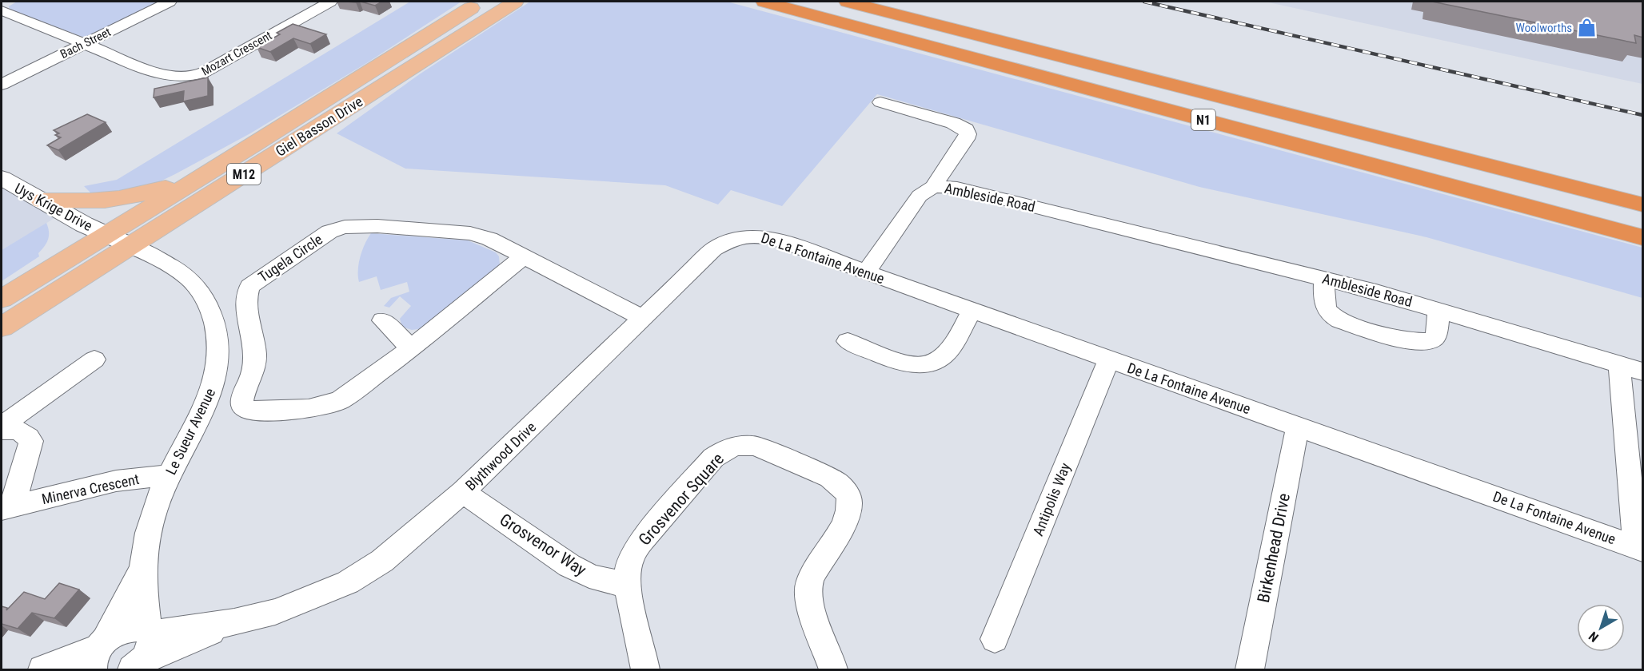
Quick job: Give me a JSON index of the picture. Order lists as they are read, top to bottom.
{
  "streets": {
    "highway": ["N1"],
    "main road": ["Giel Basson Drive", "M12"],
    "street": [
      "Bach Street",
      "Mozart Crescent",
      "Ambleside Road",
      "Uys Krige Drive",
      "Tugela Circle",
      "De La Fontaine Avenue",
      "Le Sueur Avenue",
      "Blythwood Drive",
      "Minerva Crescent",
      "Grosvenor Square",
      "Antipolis Way",
      "Grosvenor Way",
      "Birkenhead Drive"
    ]
  },
  "crossings": [
    ["Bach Street", "Mozart Crescent"],
    ["Giel Basson Drive", "Uys Krige Drive"],
    ["Giel Basson Drive", "Le Sueur Avenue"],
    ["Ambleside Road", "De La Fontaine Avenue"],
    ["Uys Krige Drive", "Le Sueur Avenue"],
    ["Tugela Circle", "Blythwood Drive"],
    ["De La Fontaine Avenue", "Blythwood Drive"],
    ["De La Fontaine Avenue", "Antipolis Way"],
    ["De La Fontaine Avenue", "Birkenhead Drive"],
    ["Le Sueur Avenue", "Blythwood Drive"],
    ["Le Sueur Avenue", "Minerva Crescent"],
    ["Blythwood Drive", "Grosvenor Way"],
    ["Grosvenor Square", "Grosvenor Way"]
  ],
  "places": {
    "shop": ["Woolworths"]
  },
  "north": "bottom left"
}
